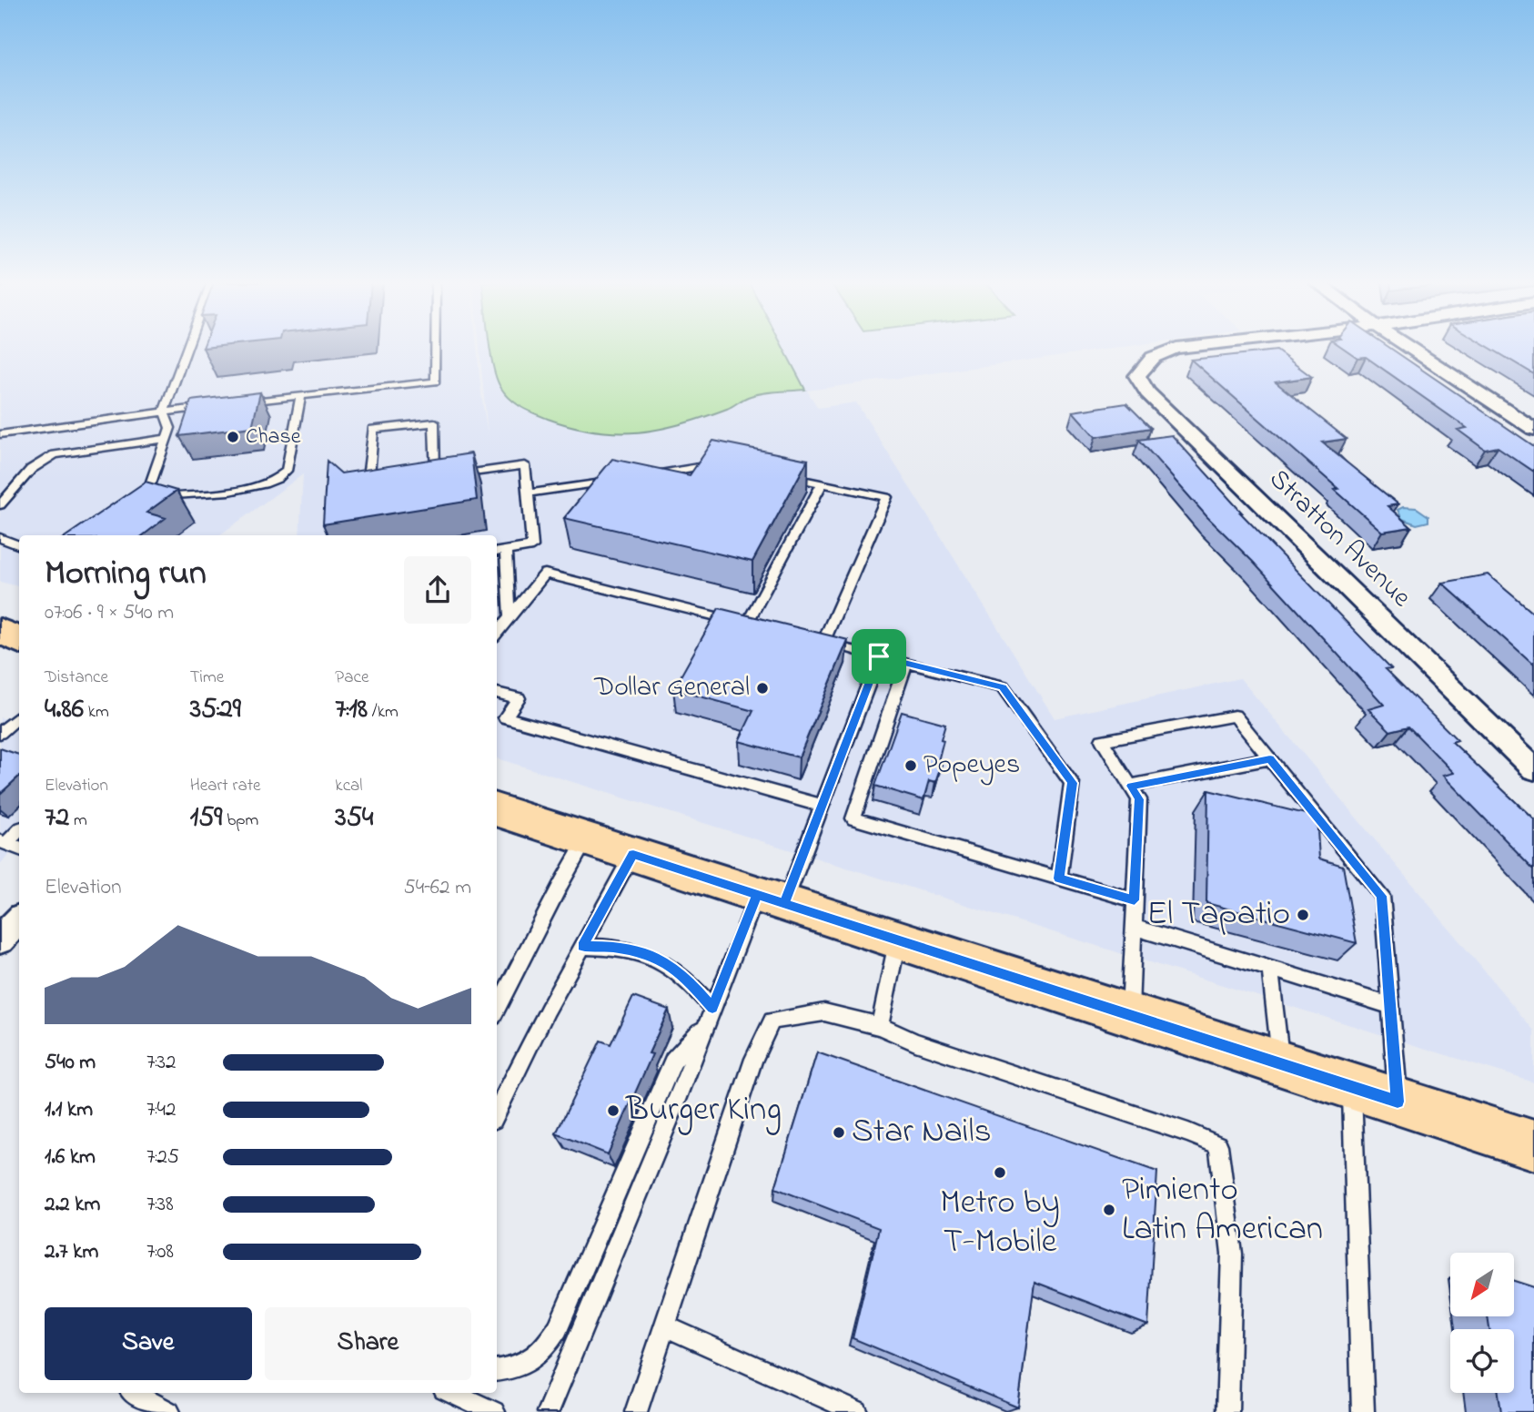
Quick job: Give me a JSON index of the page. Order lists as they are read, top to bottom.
{
  "streets": {
    "street": ["Stratton Avenue"]
  },
  "places": [
    "Chase",
    "Dollar General",
    "Popeyes",
    "El Tapatio",
    "Burger King",
    "Star Nails",
    "Metro by T-Mobile",
    "Pimiento Latin American"
  ],
  "north": "bottom left",
  "page": {
    "heading": ["Morning run", "07:06 · 9 × 540 m"],
    "stats": [
      ["Distance", "4.86 km"],
      ["Time", "35:29"],
      ["Pace", "7:18 /km"],
      ["Elevation", "72 m"],
      ["Heart rate", "159 bpm"],
      ["kcal", "354"]
    ],
    "chart": ["Elevation", "54–62 m"],
    "list": [
      {
        "name": "540 m",
        "note": "7:32"
      },
      {
        "name": "1.1 km",
        "note": "7:42"
      },
      {
        "name": "1.6 km",
        "note": "7:25"
      },
      {
        "name": "2.2 km",
        "note": "7:38"
      },
      {
        "name": "2.7 km",
        "note": "7:08"
      }
    ],
    "buttons": ["Save", "Share"]
  }
}
